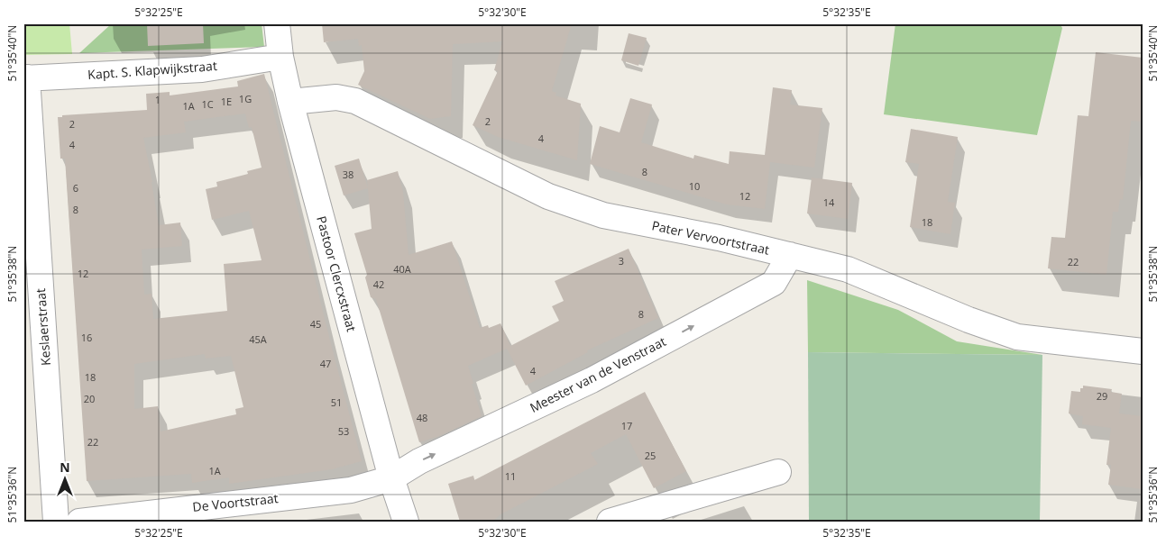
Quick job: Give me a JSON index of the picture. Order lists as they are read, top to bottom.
{
  "streets": {
    "street": [
      "Kapt. S. Klapwijkstraat",
      "Pater Vervoortstraat",
      "Pastoor Clercxstraat",
      "Keslaerstraat",
      "Meester van de Venstraat",
      "De Voortstraat"
    ]
  },
  "crossings": [
    ["Kapt. S. Klapwijkstraat", "Pastoor Clercxstraat"],
    ["Kapt. S. Klapwijkstraat", "Keslaerstraat"],
    ["Pater Vervoortstraat", "Pastoor Clercxstraat"],
    ["Pater Vervoortstraat", "Meester van de Venstraat"],
    ["Pastoor Clercxstraat", "Meester van de Venstraat"],
    ["Pastoor Clercxstraat", "De Voortstraat"],
    ["Meester van de Venstraat", "De Voortstraat"]
  ],
  "house_numbers": [
    "1G",
    "1",
    "1E",
    "1C",
    "1A",
    "2",
    "2",
    "4",
    "4",
    "8",
    "38",
    "10",
    "6",
    "12",
    "14",
    "8",
    "18",
    "3",
    "22",
    "40A",
    "12",
    "42",
    "8",
    "45",
    "16",
    "45A",
    "47",
    "4",
    "18",
    "29",
    "20",
    "51",
    "48",
    "17",
    "53",
    "22",
    "25",
    "1A",
    "11"
  ],
  "north": "top",
  "coordinates": [
    "5°32'25\"E",
    "5°32'30\"E",
    "5°32'35\"E",
    "51°35'40\"N",
    "51°35'38\"N",
    "51°35'36\"N"
  ]
}
